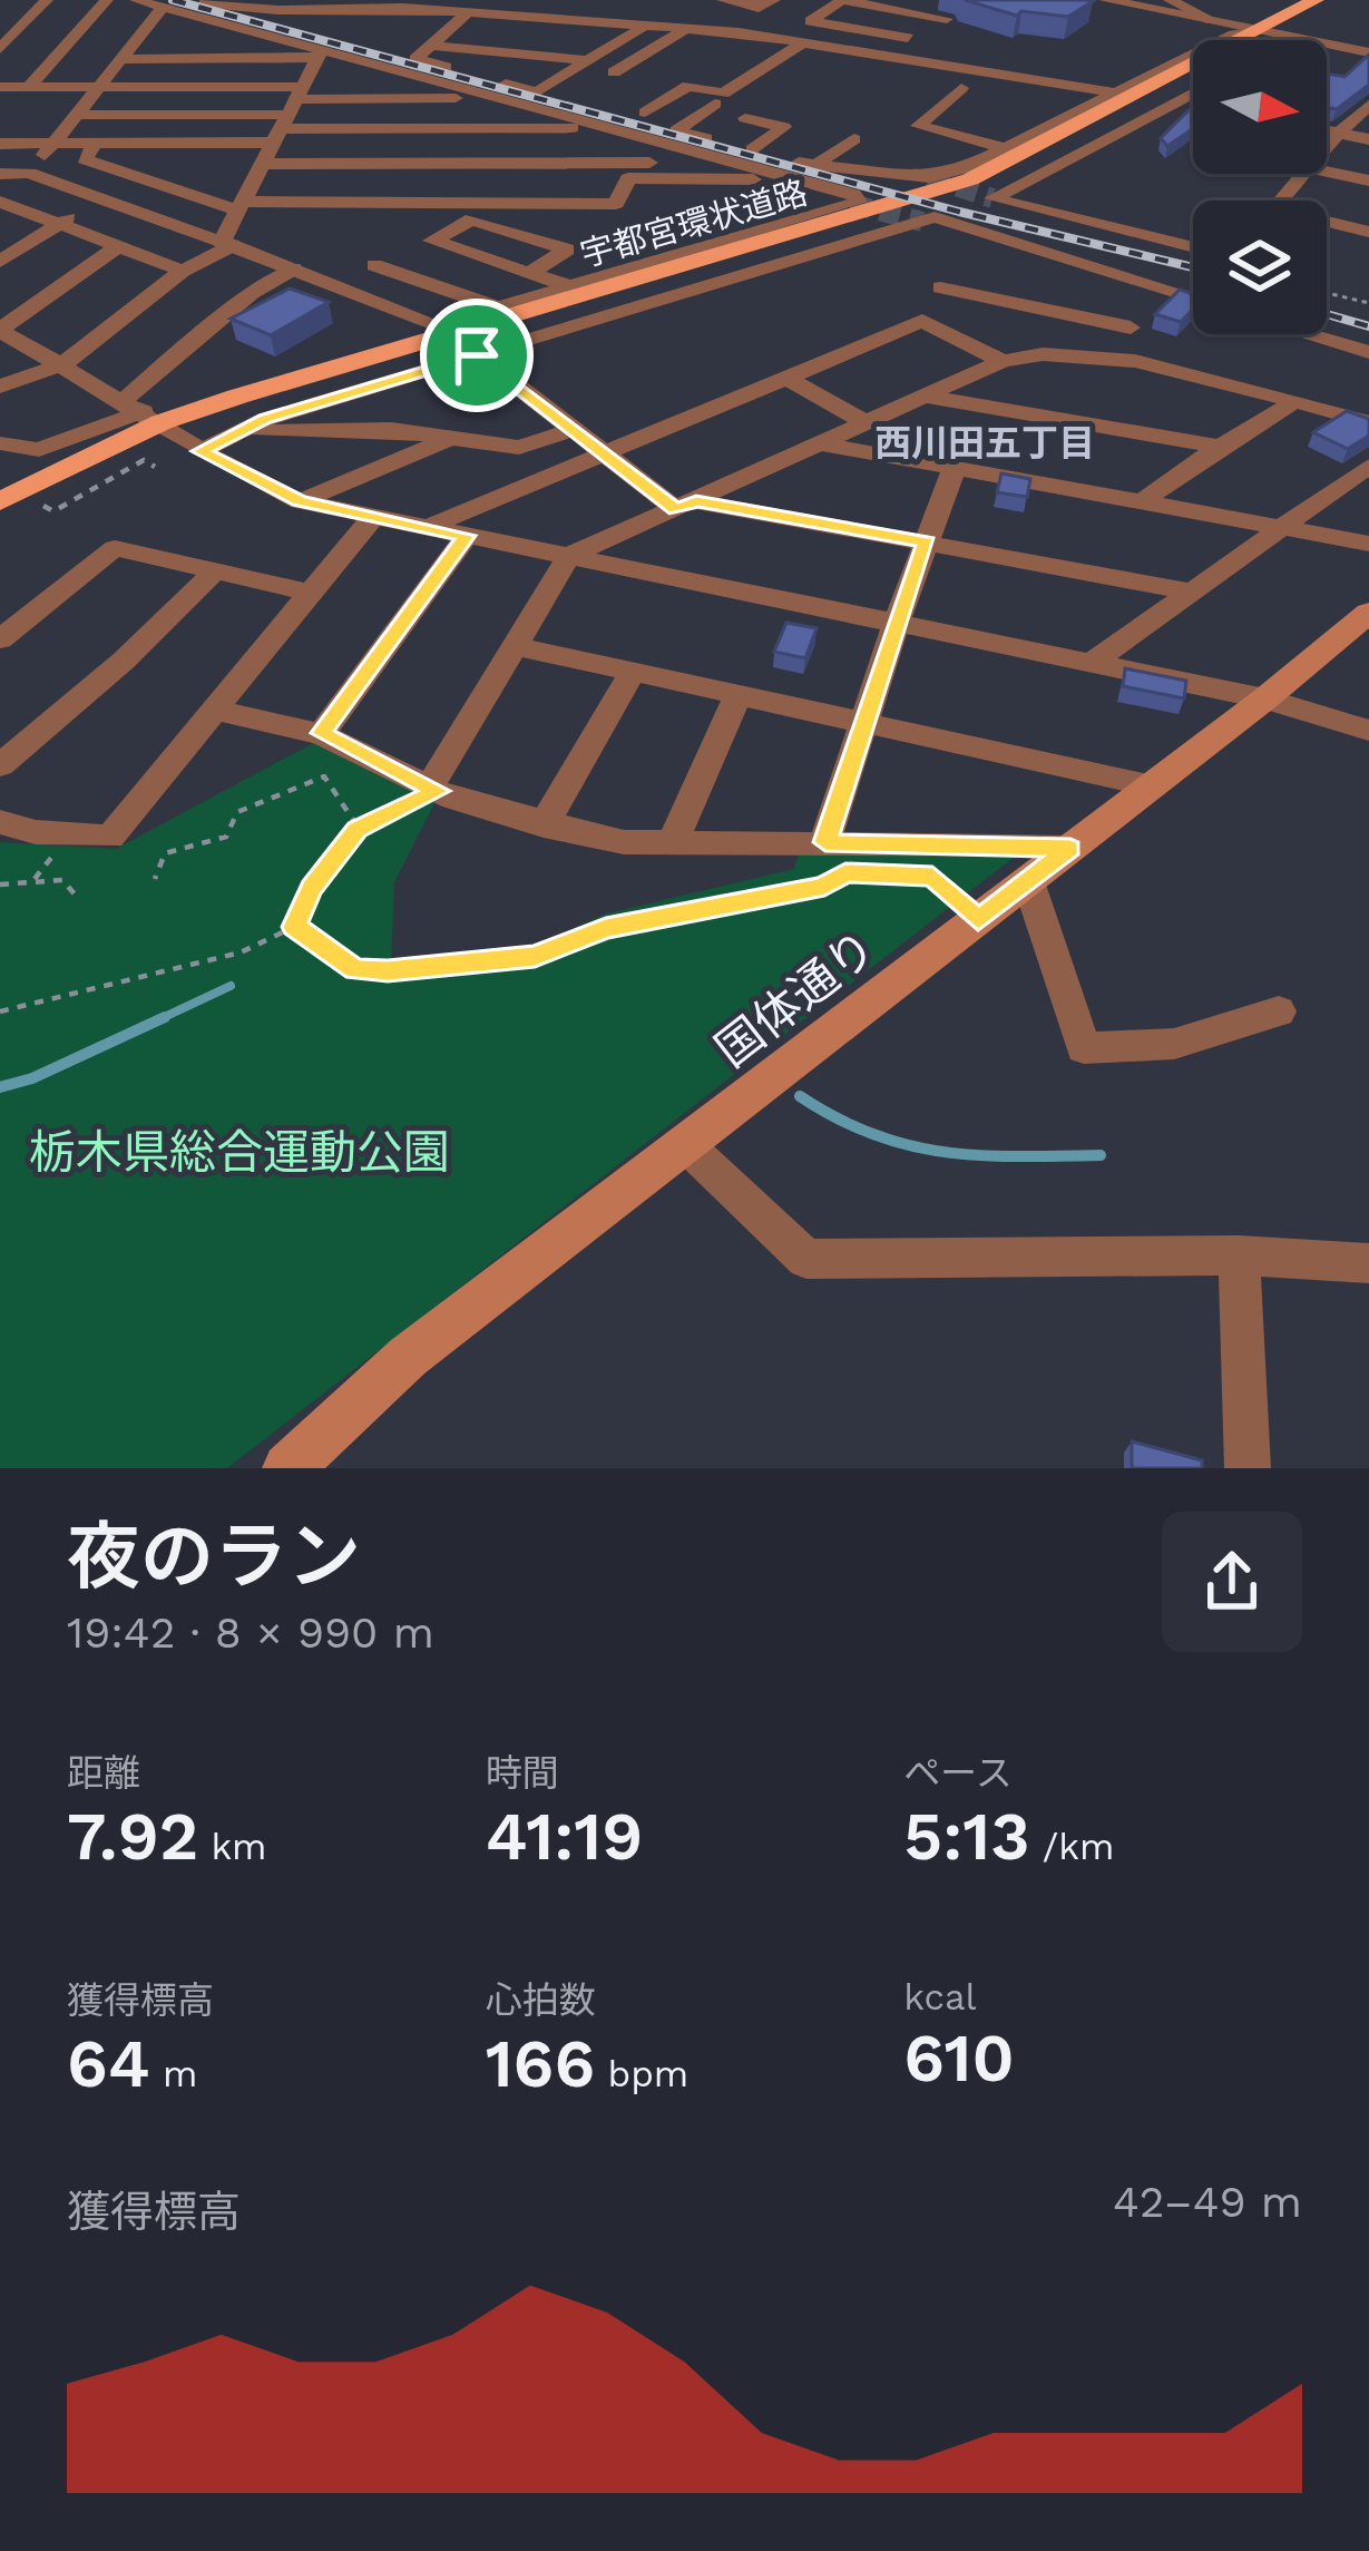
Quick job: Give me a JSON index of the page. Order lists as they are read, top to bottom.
{
  "streets": {
    "highway": ["宇都宮環状道路"],
    "main road": ["国体通り"]
  },
  "districts": ["西川田五丁目"],
  "parks": ["栃木県総合運動公園"],
  "north": "right",
  "page": {
    "heading": ["夜のラン", "19:42 · 8 × 990 m"],
    "stats": [
      ["距離", "7.92 km"],
      ["時間", "41:19"],
      ["ペース", "5:13 /km"],
      ["獲得標高", "64 m"],
      ["心拍数", "166 bpm"],
      ["kcal", "610"]
    ],
    "chart": ["獲得標高", "42–49 m"]
  }
}
